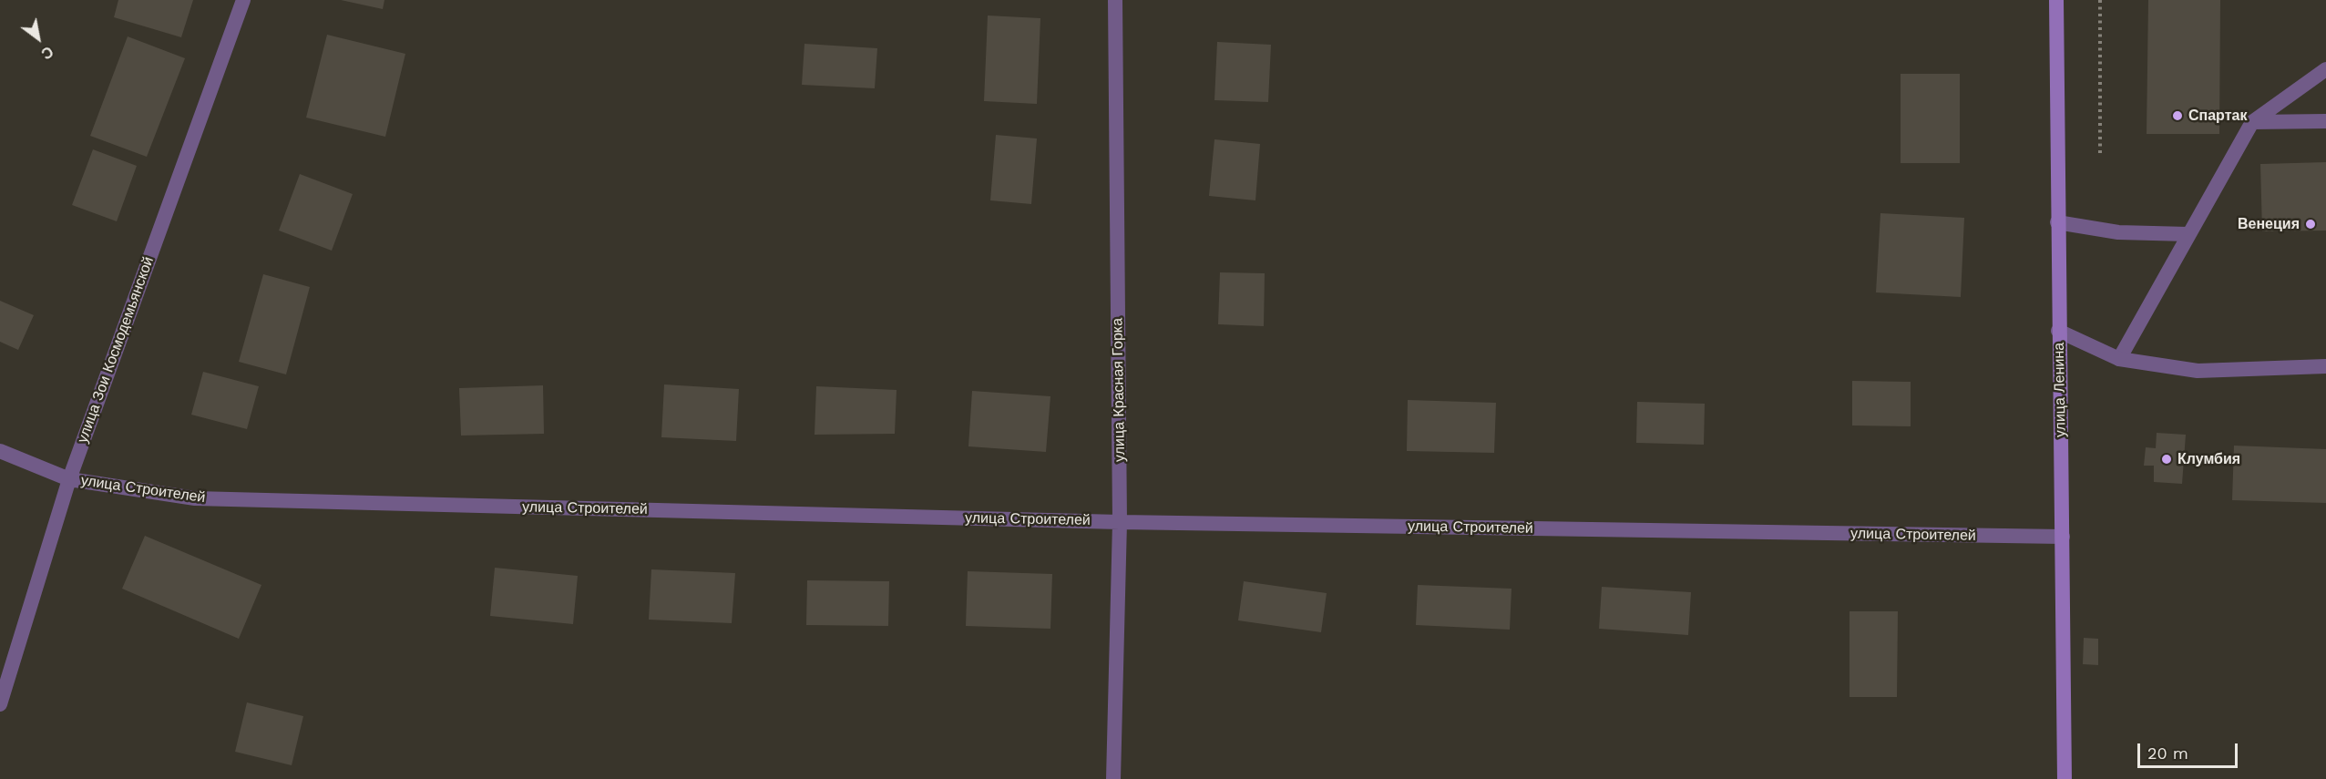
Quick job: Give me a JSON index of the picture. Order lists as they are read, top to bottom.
{
  "streets": {
    "main road": ["улица Ленина"],
    "street": ["улица Зои Космодемьянской", "улица Красная Горка", "улица Строителей"]
  },
  "crossings": [
    ["улица Зои Космодемьянской", "улица Строителей"],
    ["улица Красная Горка", "улица Строителей"],
    ["улица Ленина", "улица Строителей"]
  ],
  "places": ["Спартак", "Венеция", "Клумбия"],
  "scale_bar": "20 m",
  "north": "bottom right"
}
